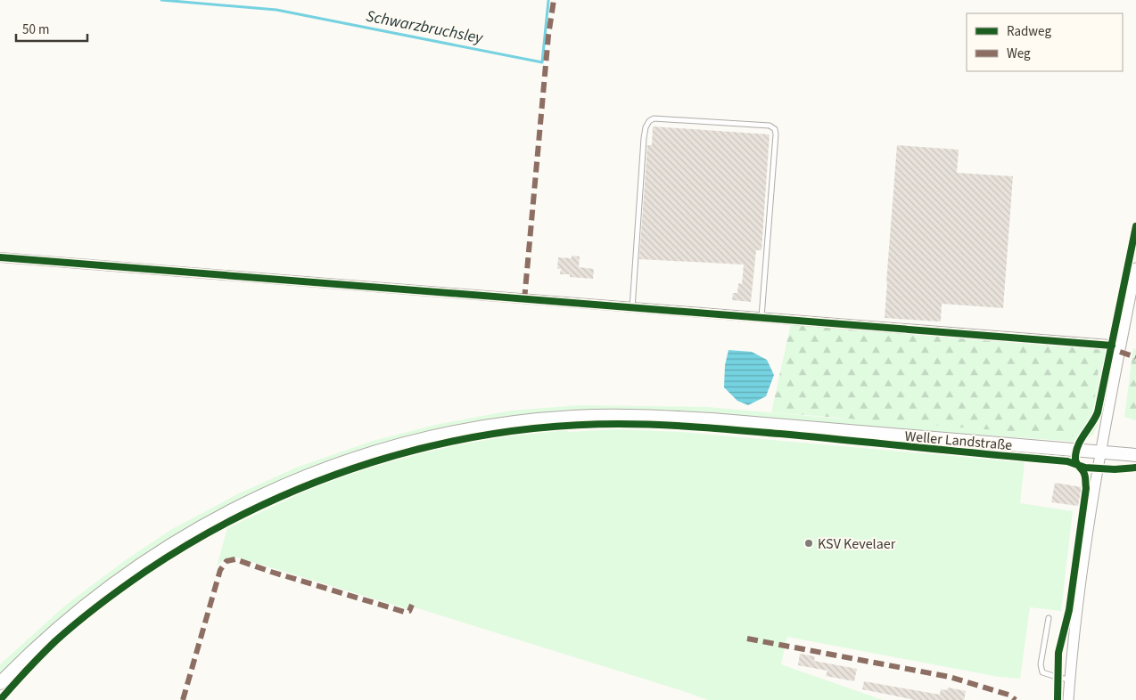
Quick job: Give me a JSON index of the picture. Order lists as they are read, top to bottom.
{
  "streets": {
    "main road": ["Weller Landstraße"]
  },
  "water": ["Schwarzbruchsley"],
  "places": ["KSV Kevelaer"],
  "legend": ["Radweg", "Weg"],
  "scale_bar": "50 m"
}
